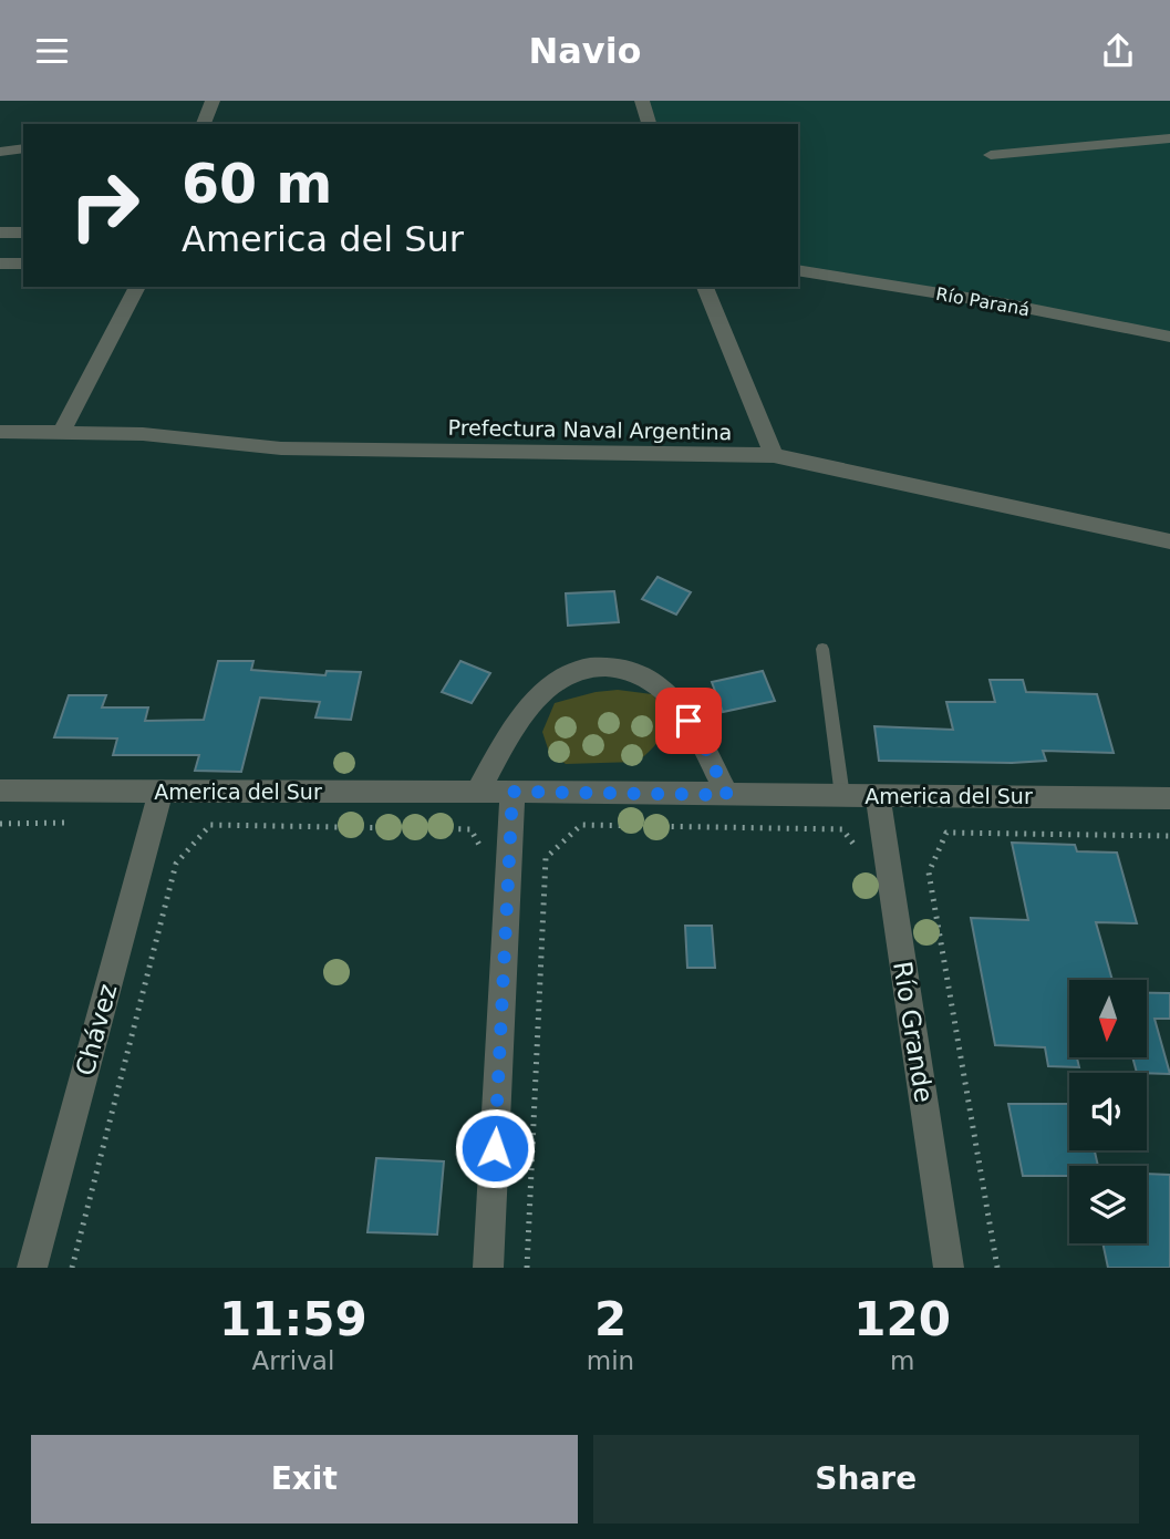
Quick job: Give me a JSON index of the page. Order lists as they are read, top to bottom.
{
  "streets": {
    "street": [
      "Río Paraná",
      "Prefectura Naval Argentina",
      "America del Sur",
      "Chávez",
      "Río Grande"
    ]
  },
  "crossings": [
    ["America del Sur", "Chávez"],
    ["America del Sur", "Río Grande"]
  ],
  "north": "bottom",
  "page": {
    "header": "Navio",
    "turn": ["60 m", "America del Sur"],
    "eta": [
      "11:59",
      "Arrival",
      "2",
      "min",
      "120",
      "m"
    ],
    "buttons": ["Exit", "Share"]
  }
}
